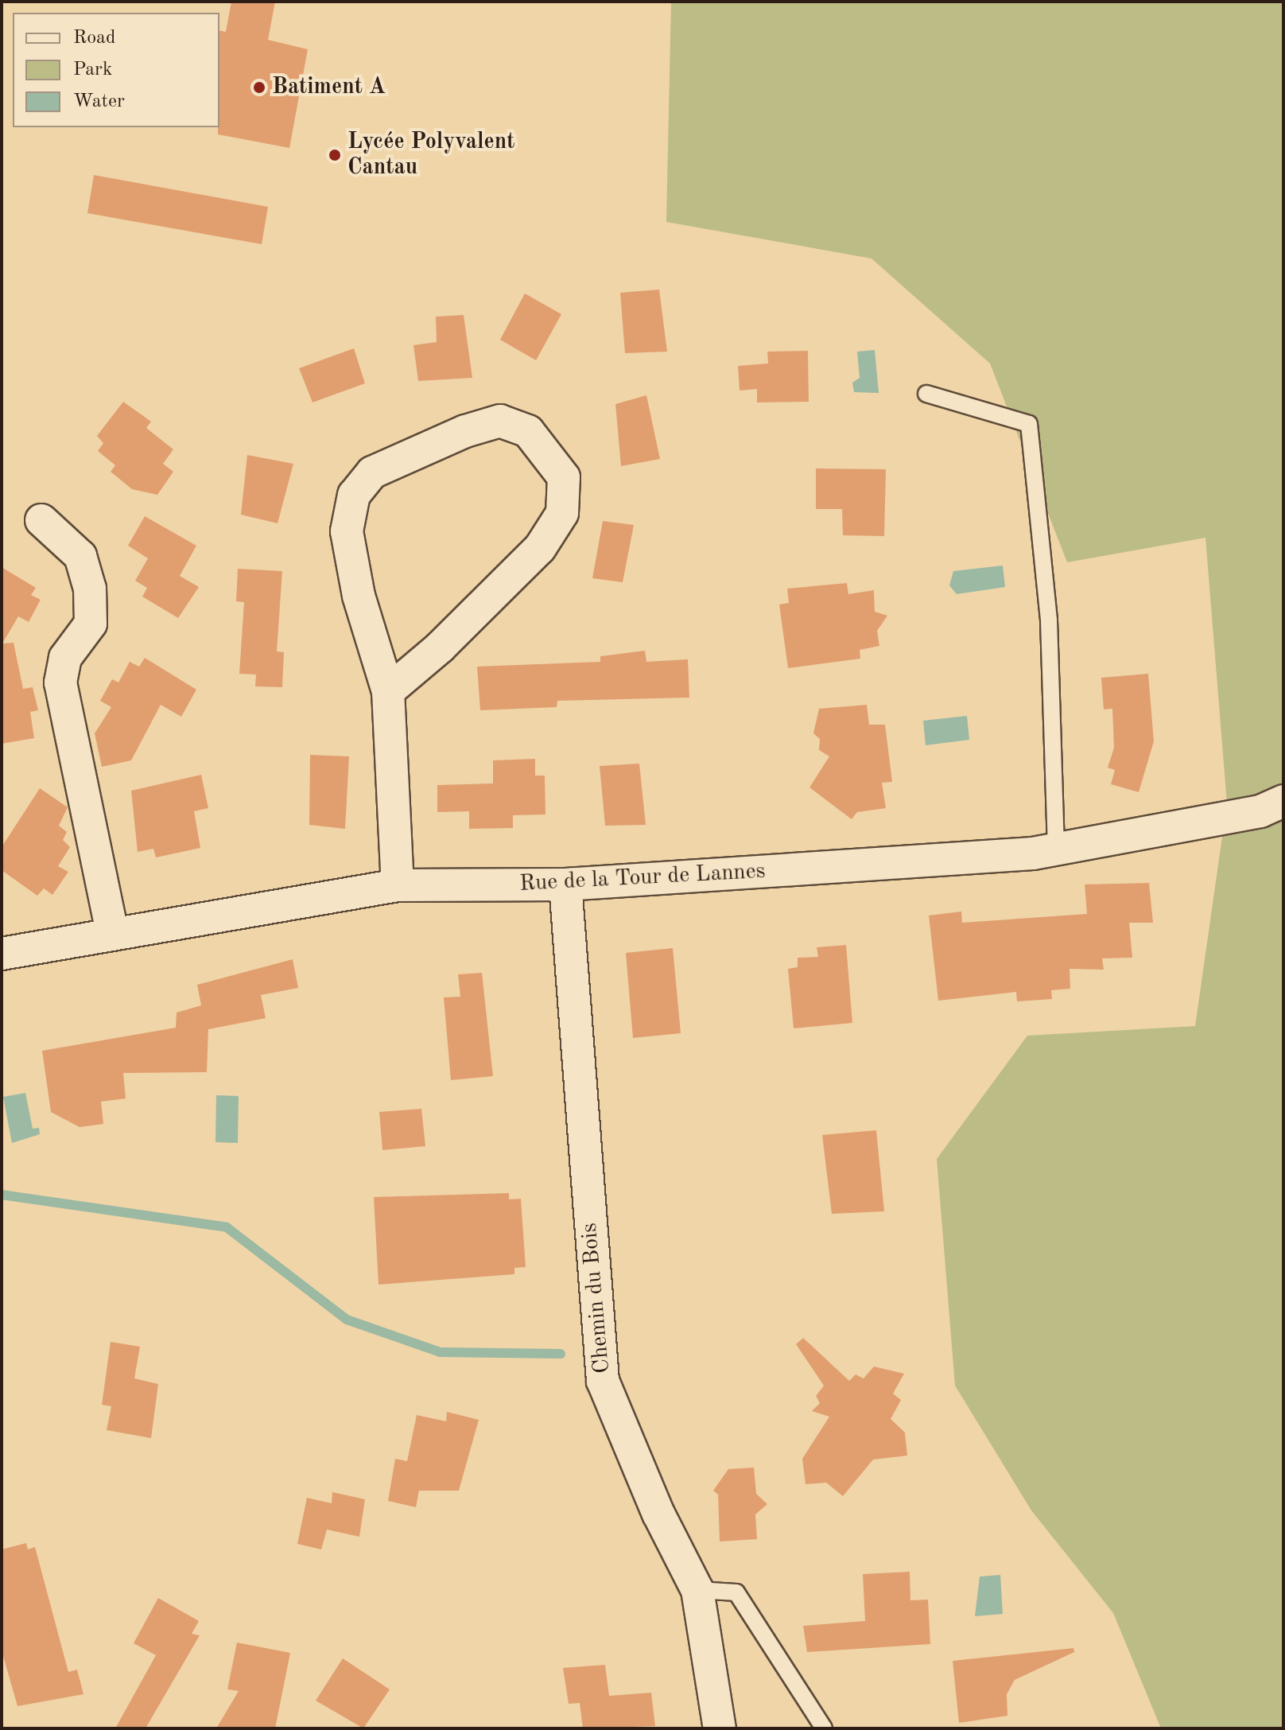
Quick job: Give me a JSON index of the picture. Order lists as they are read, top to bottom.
{
  "streets": {
    "street": ["Rue de la Tour de Lannes", "Chemin du Bois"]
  },
  "crossings": [
    ["Rue de la Tour de Lannes", "Chemin du Bois"]
  ],
  "places": ["Batiment A", "Lycée Polyvalent Cantau"],
  "legend": ["Road", "Park", "Water"]
}
